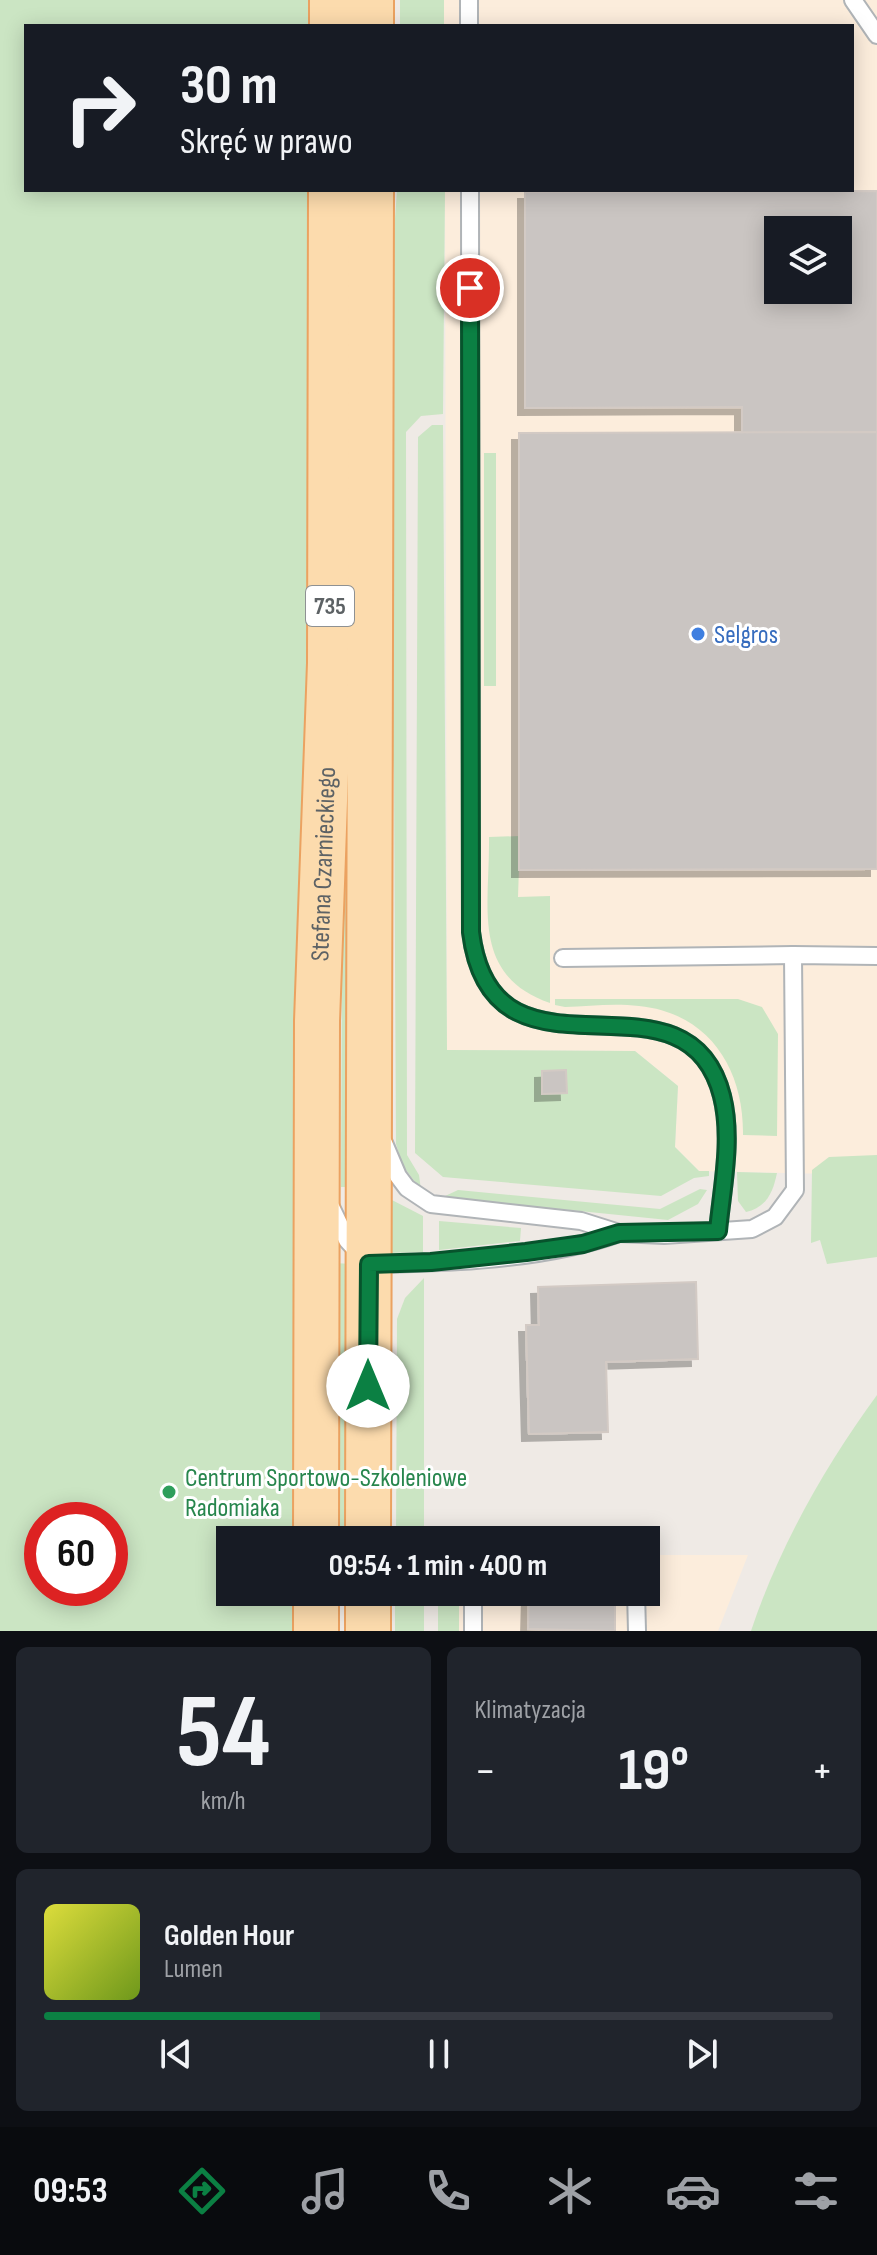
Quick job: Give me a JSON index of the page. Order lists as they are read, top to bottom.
{
  "streets": {
    "main road": ["735", "Stefana Czarnieckiego"]
  },
  "places": ["Selgros", "Centrum Sportowo-Szkoleniowe Radomiaka"],
  "page": {
    "turn": ["30 m", "Skręć w prawo"],
    "limit": "60",
    "trip": "09:54 · 1 min · 400 m",
    "tile": [
      ["54", "km/h"],
      "Klimatyzacja"
    ],
    "heat": ["−", "19°", "+"],
    "song": ["Golden Hour", "Lumen"],
    "tabs": "09:53"
  }
}
